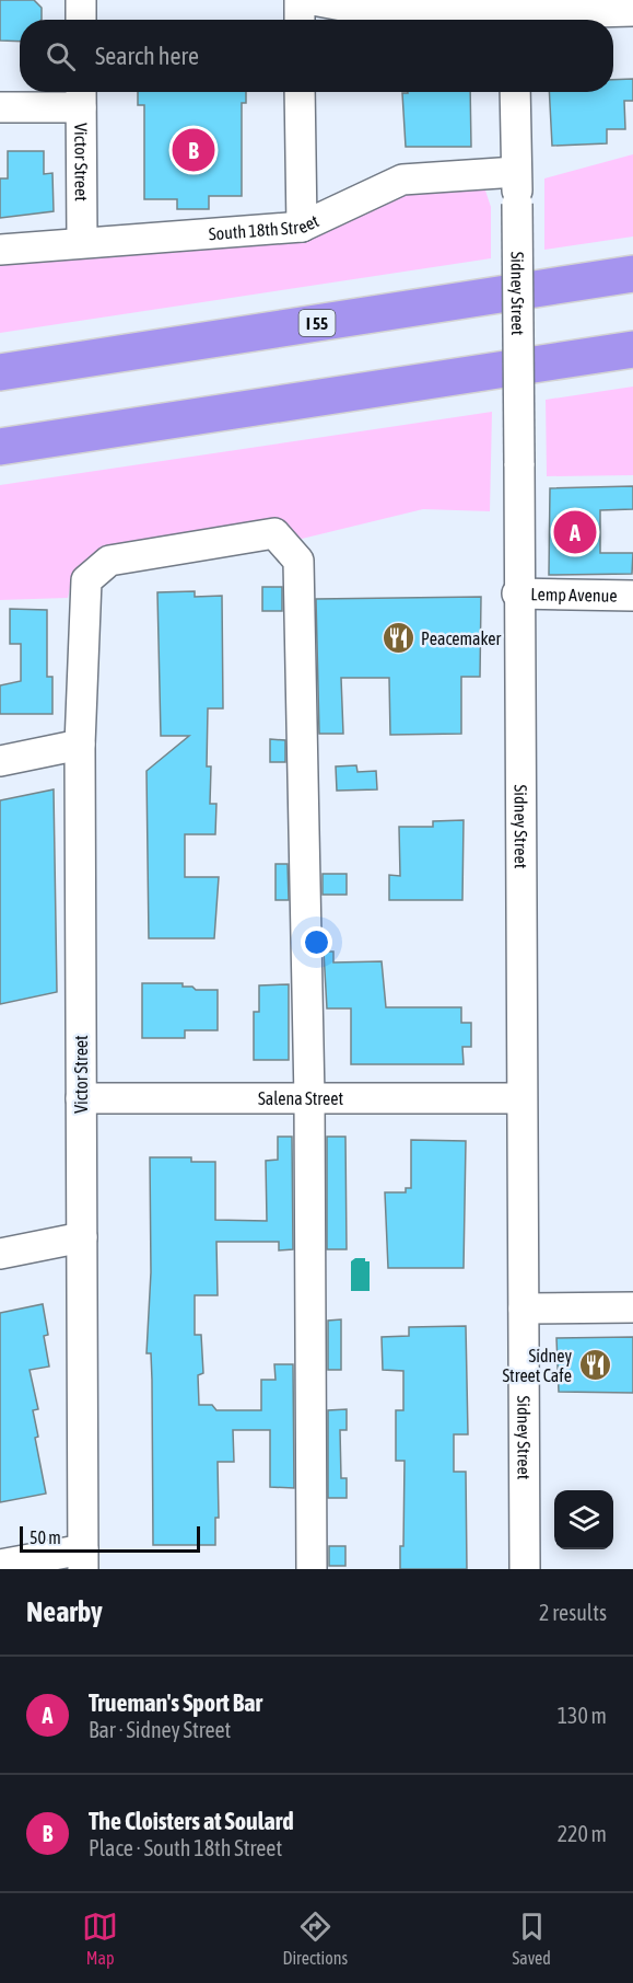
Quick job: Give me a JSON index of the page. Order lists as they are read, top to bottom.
{
  "streets": {
    "highway": ["I 55"],
    "street": [
      "Victor Street",
      "South 18th Street",
      "Sidney Street",
      "Lemp Avenue",
      "Salena Street"
    ]
  },
  "crossings": [
    ["Victor Street", "South 18th Street"],
    ["Victor Street", "Salena Street"],
    ["South 18th Street", "Sidney Street"],
    ["Sidney Street", "Lemp Avenue"],
    ["Sidney Street", "Salena Street"]
  ],
  "places": {
    "restaurant": ["Peacemaker", "Sidney Street Cafe"]
  },
  "scale_bar": "50 m",
  "page": {
    "search": "Search here",
    "pins": ["B", "A"],
    "scale": "50 m",
    "heading": ["Nearby", "2 results"],
    "list": [
      {
        "mark": "A",
        "name": "Trueman's Sport Bar",
        "note": "Bar · Sidney Street",
        "value": "130 m"
      },
      {
        "mark": "B",
        "name": "The Cloisters at Soulard",
        "note": "Place · South 18th Street",
        "value": "220 m"
      }
    ],
    "nav": ["Map", "Directions", "Saved"]
  }
}
